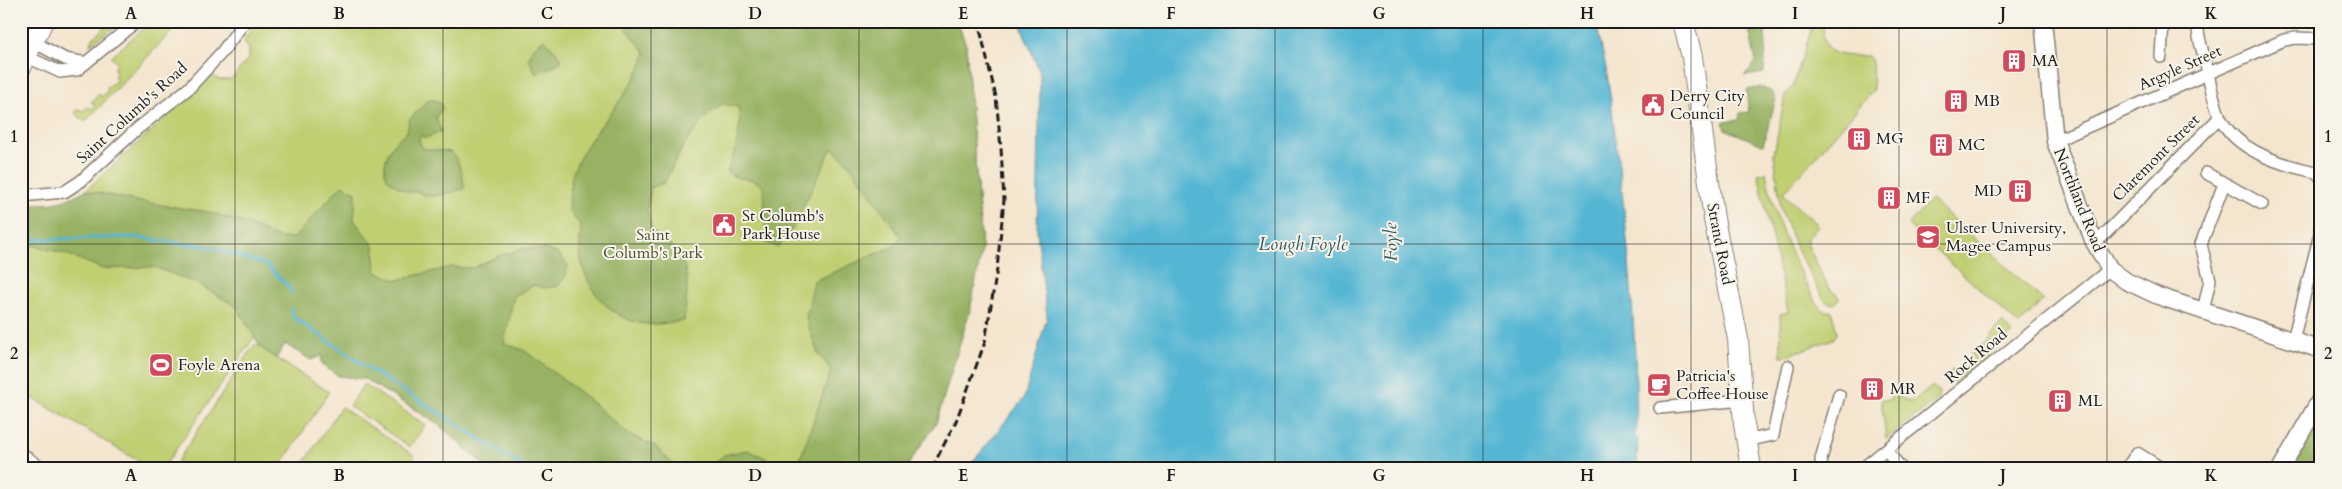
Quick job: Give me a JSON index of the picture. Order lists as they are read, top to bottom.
{
  "streets": {
    "highway": ["Strand Road"],
    "main road": ["Northland Road"],
    "street": [
      "Argyle Street",
      "Saint Columb's Road",
      "Claremont Street",
      "Rock Road"
    ]
  },
  "crossings": [
    ["Argyle Street", "Northland Road"],
    ["Claremont Street", "Northland Road"],
    ["Northland Road", "Rock Road"]
  ],
  "water": ["Foyle", "Lough Foyle"],
  "parks": ["Saint Columb's Park"],
  "places": {
    "building": [
      "MA",
      "MB",
      "MG",
      "MC",
      "MD",
      "MF",
      "MR",
      "ML"
    ],
    "public building": ["Derry City Council", "St Columb's Park House"],
    "school or university": ["Ulster University, Magee Campus"],
    "sports": ["Foyle Arena"],
    "cafe": ["Patricia's Coffee House"]
  },
  "grid": {
    "columns": [
      "A",
      "B",
      "C",
      "D",
      "E",
      "F",
      "G",
      "H",
      "I",
      "J",
      "K"
    ],
    "rows": ["1", "2"]
  }
}
